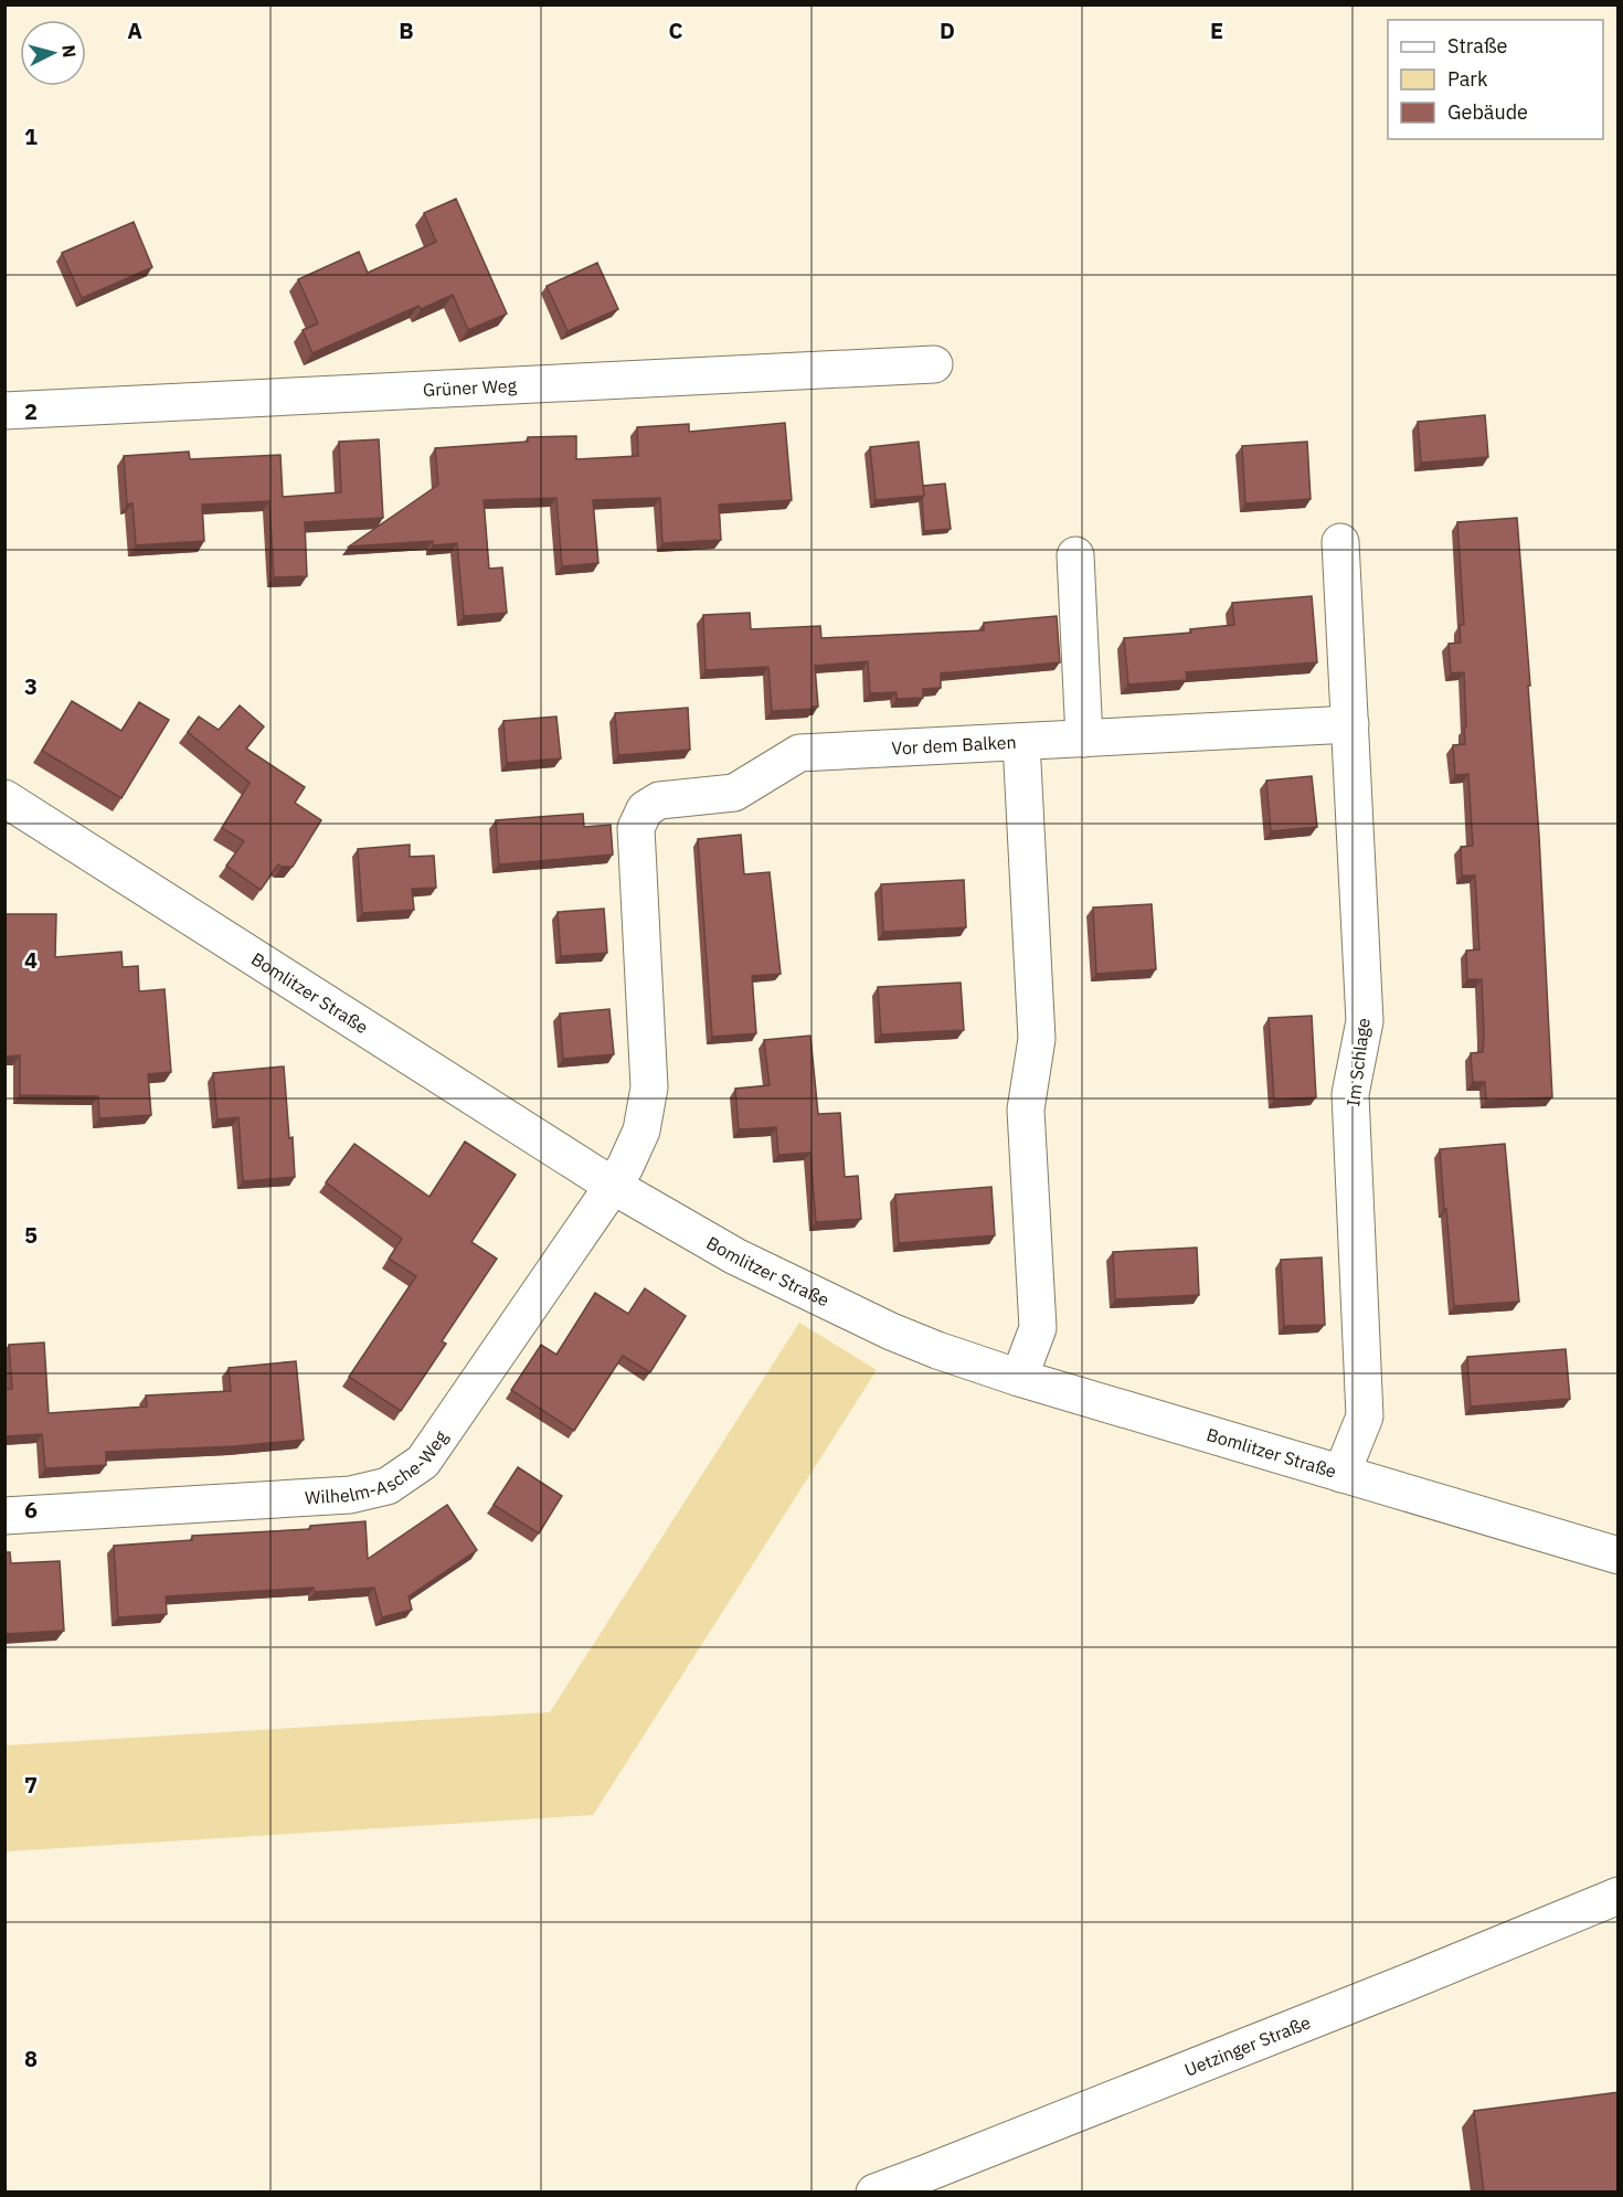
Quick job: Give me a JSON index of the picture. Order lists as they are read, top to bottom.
{
  "streets": {
    "street": [
      "Grüner Weg",
      "Vor dem Balken",
      "Bomlitzer Straße",
      "Im Schlage",
      "Wilhelm-Asche-Weg",
      "Uetzinger Straße"
    ]
  },
  "crossings": [
    ["Vor dem Balken", "Bomlitzer Straße"],
    ["Vor dem Balken", "Wilhelm-Asche-Weg"],
    ["Bomlitzer Straße", "Im Schlage"],
    ["Bomlitzer Straße", "Wilhelm-Asche-Weg"]
  ],
  "legend": ["Straße", "Park", "Gebäude"],
  "north": "right",
  "grid": {
    "columns": [
      "A",
      "B",
      "C",
      "D",
      "E"
    ],
    "rows": [
      "1",
      "2",
      "3",
      "4",
      "5",
      "6",
      "7",
      "8"
    ]
  }
}
